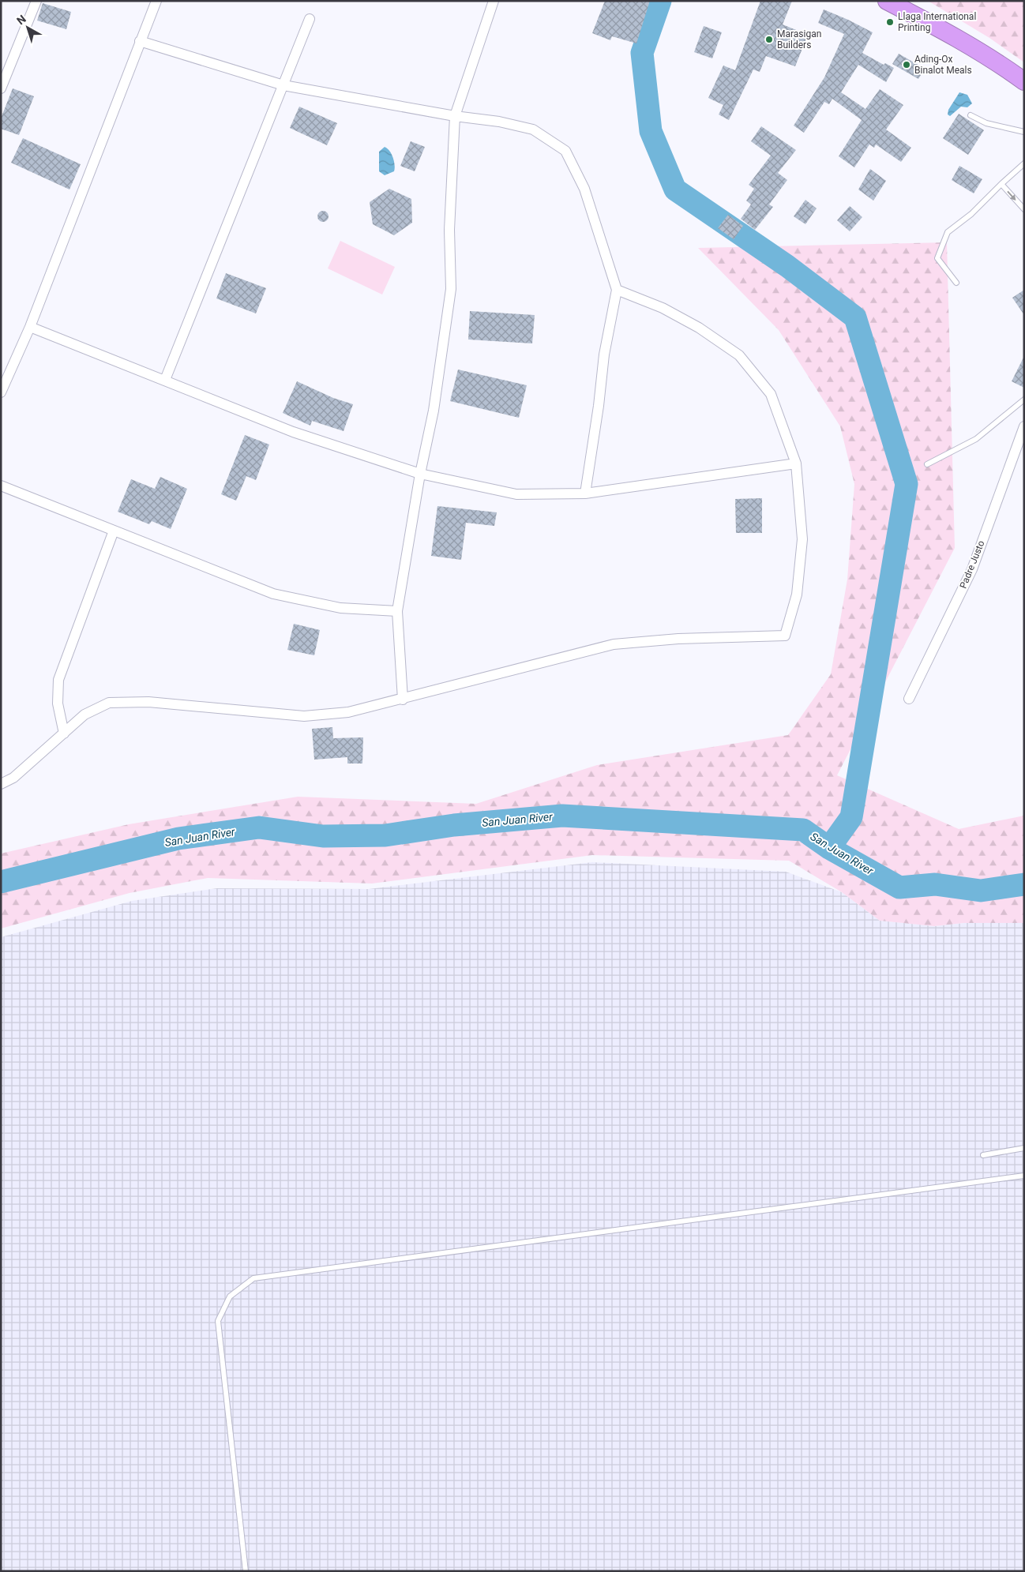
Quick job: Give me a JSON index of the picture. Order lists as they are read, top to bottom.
{
  "streets": {
    "street": ["Padre Justo"]
  },
  "water": ["San Juan River"],
  "places": ["Llaga International Printing", "Marasigan Builders", "Ading-Ox Binalot Meals"],
  "north": "top left"
}
